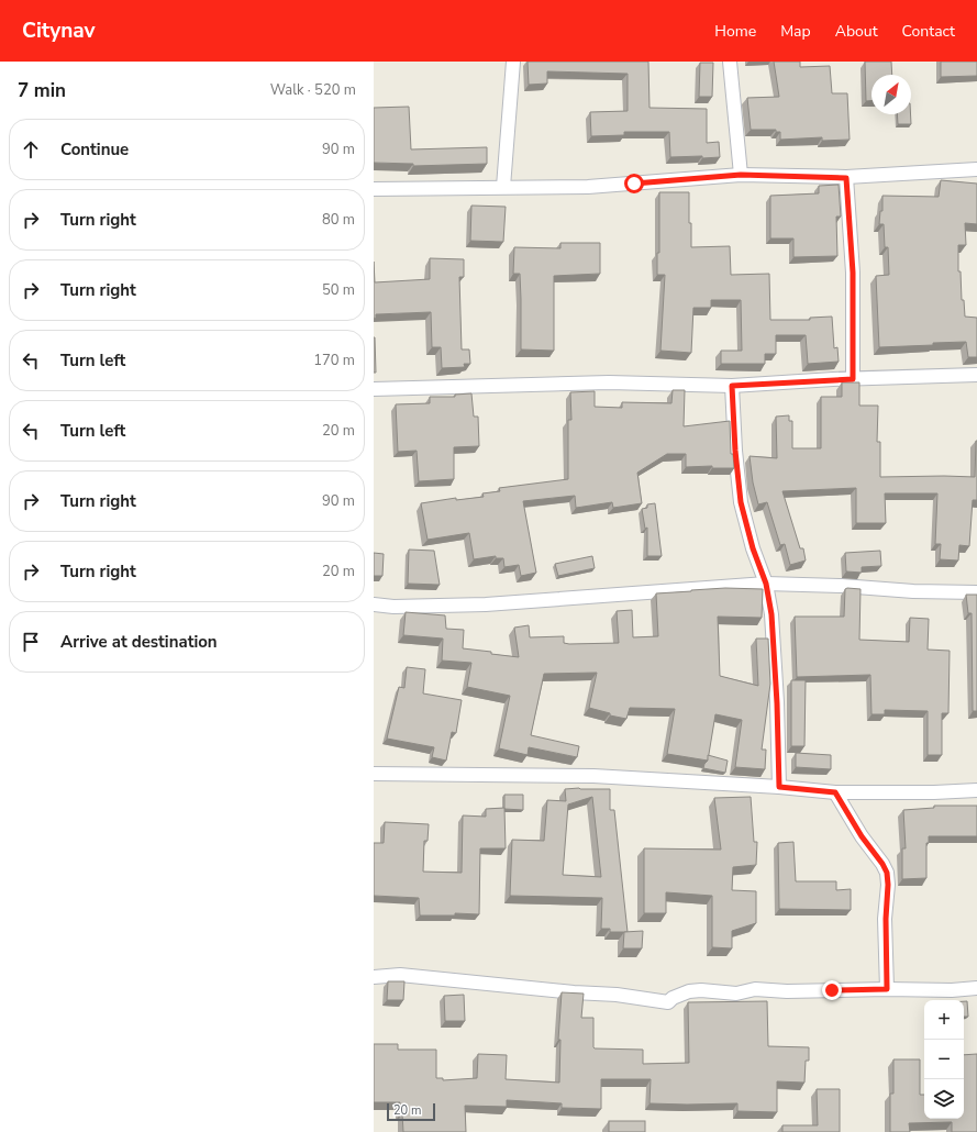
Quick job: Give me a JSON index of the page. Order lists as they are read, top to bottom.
{
  "scale_bar": "20 m",
  "north": "top right",
  "page": {
    "header": "Citynav",
    "nav": [
      "Home",
      "Map",
      "About",
      "Contact"
    ],
    "heading": ["7 min", "Walk · 520 m"],
    "list": [
      ["Continue", "90 m"],
      ["Turn right", "80 m"],
      ["Turn right", "50 m"],
      ["Turn left", "170 m"],
      ["Turn left", "20 m"],
      ["Turn right", "90 m"],
      ["Turn right", "20 m"],
      "Arrive at destination"
    ],
    "map_buttons": ["+", "−"],
    "scale": "20 m"
  }
}
